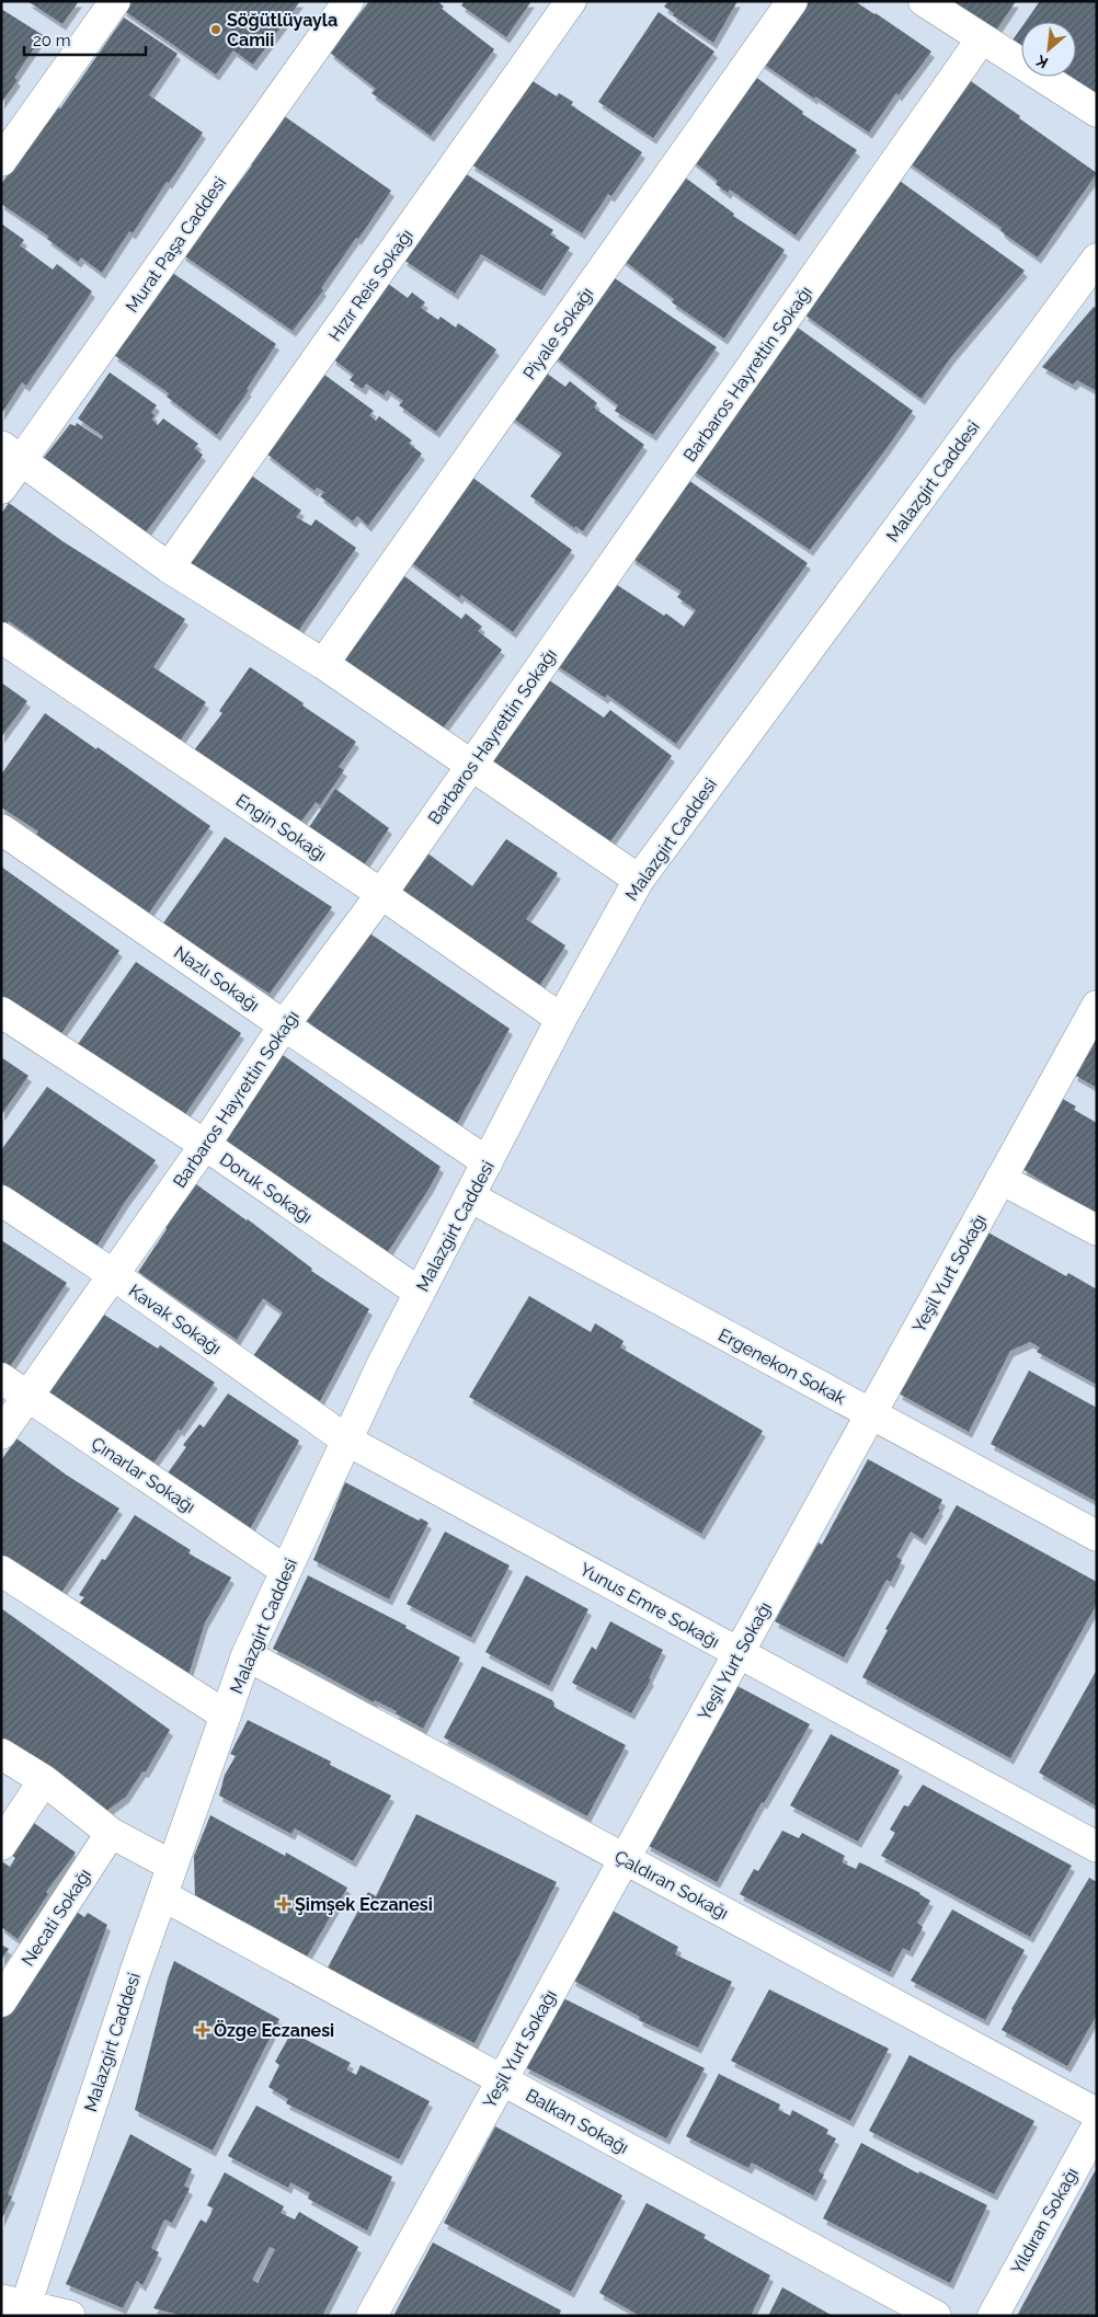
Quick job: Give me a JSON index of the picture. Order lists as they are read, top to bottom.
{
  "streets": {
    "street": [
      "Murat Paşa Caddesi",
      "Hızır Reis Sokağı",
      "Piyale Sokağı",
      "Barbaros Hayrettin Sokağı",
      "Malazgirt Caddesi",
      "Engin Sokağı",
      "Nazlı Sokağı",
      "Doruk Sokağı",
      "Yeşil Yurt Sokağı",
      "Kavak Sokağı",
      "Ergenekon Sokak",
      "Çınarlar Sokağı",
      "Yunus Emre Sokağı",
      "Çaldıran Sokağı",
      "Necati Sokağı",
      "Balkan Sokağı",
      "Yıldıran Sokağı"
    ]
  },
  "crossings": [
    ["Barbaros Hayrettin Sokağı", "Engin Sokağı"],
    ["Barbaros Hayrettin Sokağı", "Nazlı Sokağı"],
    ["Barbaros Hayrettin Sokağı", "Doruk Sokağı"],
    ["Barbaros Hayrettin Sokağı", "Kavak Sokağı"],
    ["Barbaros Hayrettin Sokağı", "Çınarlar Sokağı"],
    ["Malazgirt Caddesi", "Engin Sokağı"],
    ["Malazgirt Caddesi", "Nazlı Sokağı"],
    ["Malazgirt Caddesi", "Doruk Sokağı"],
    ["Malazgirt Caddesi", "Kavak Sokağı"],
    ["Malazgirt Caddesi", "Ergenekon Sokak"],
    ["Malazgirt Caddesi", "Çınarlar Sokağı"],
    ["Malazgirt Caddesi", "Yunus Emre Sokağı"],
    ["Malazgirt Caddesi", "Çaldıran Sokağı"],
    ["Malazgirt Caddesi", "Balkan Sokağı"],
    ["Yeşil Yurt Sokağı", "Ergenekon Sokak"],
    ["Yeşil Yurt Sokağı", "Yunus Emre Sokağı"],
    ["Yeşil Yurt Sokağı", "Çaldıran Sokağı"],
    ["Yeşil Yurt Sokağı", "Balkan Sokağı"],
    ["Kavak Sokağı", "Yunus Emre Sokağı"]
  ],
  "places": {
    "other": ["Söğütlüyayla Camii"],
    "health": ["Şimşek Eczanesi", "Özge Eczanesi"]
  },
  "scale_bar": "20 m",
  "north": "bottom left"
}
